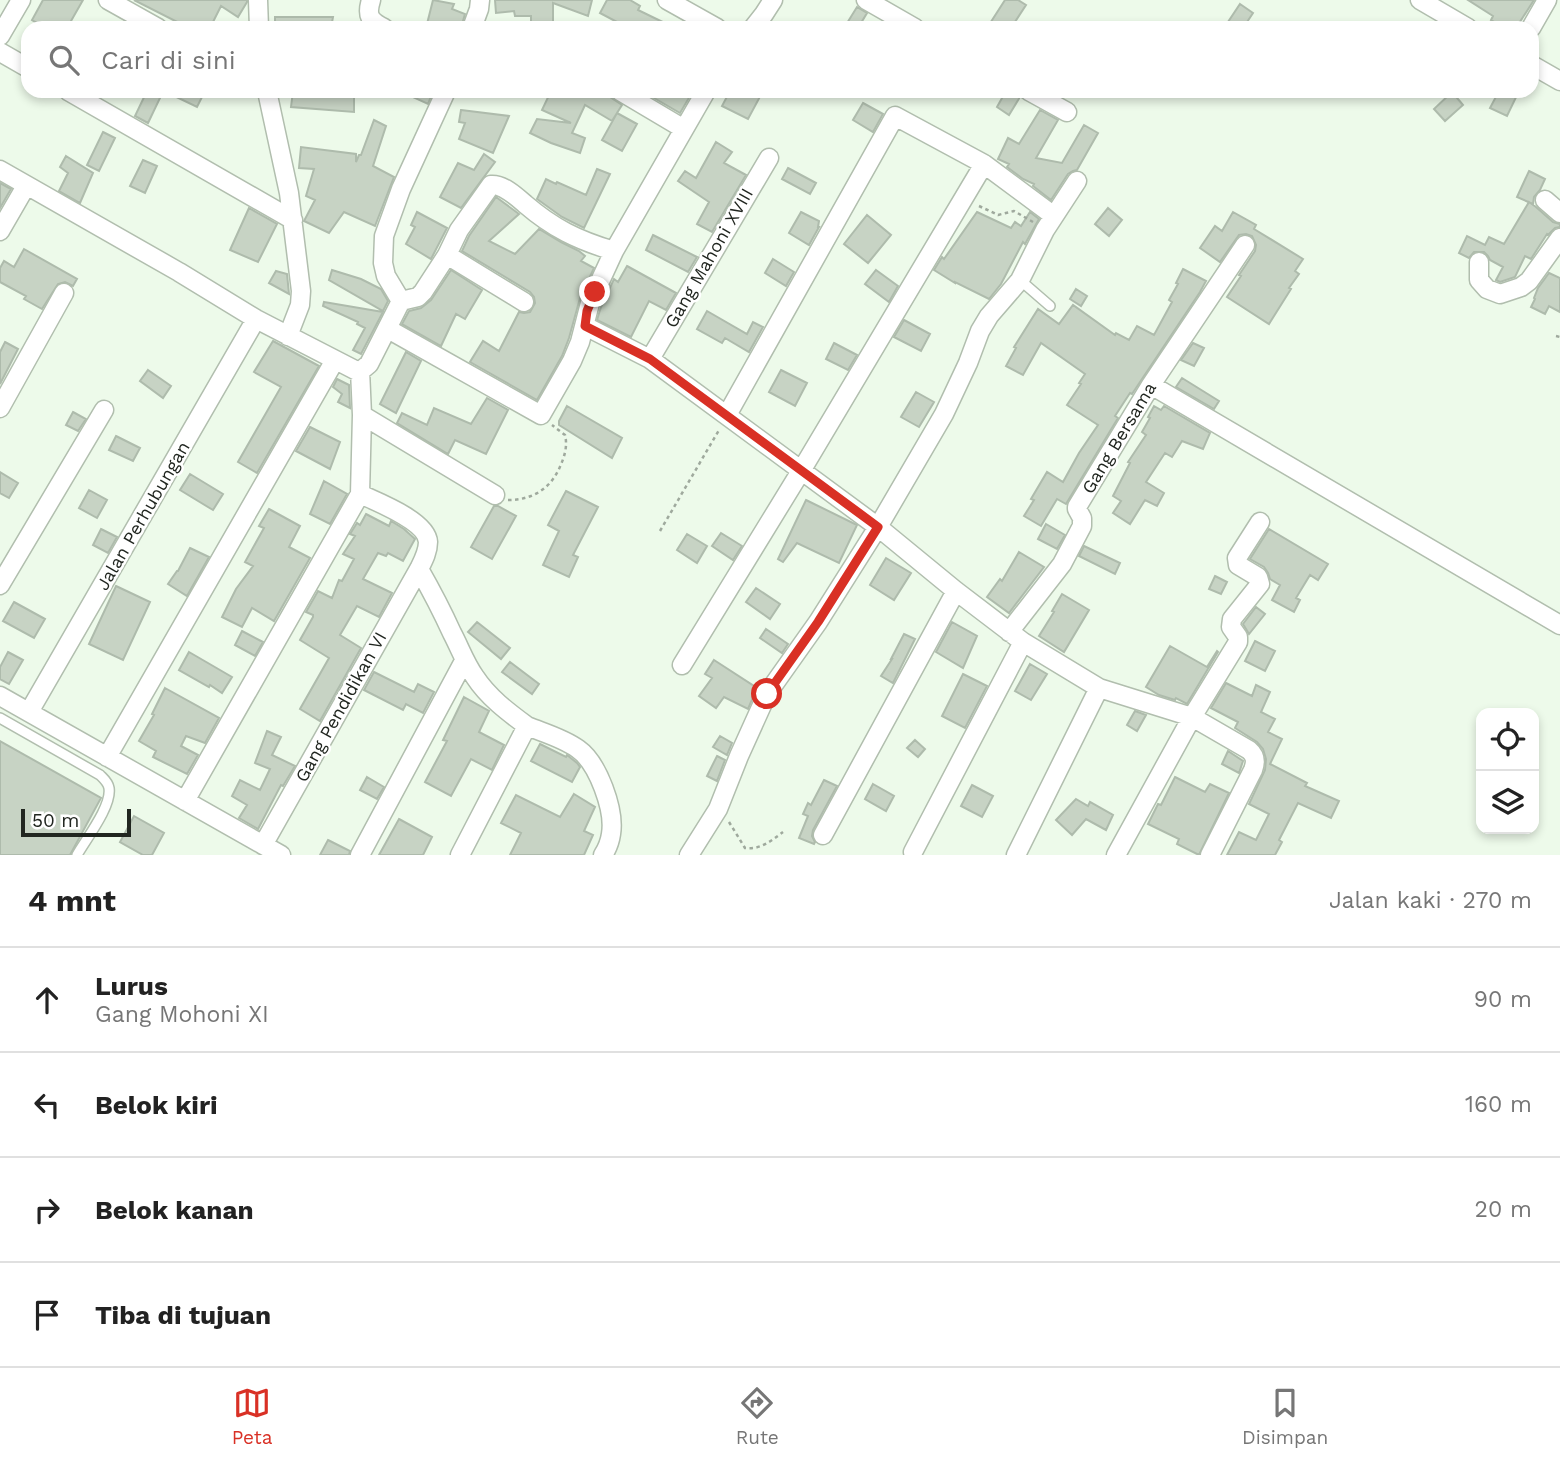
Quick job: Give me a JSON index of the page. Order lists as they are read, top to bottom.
{
  "streets": {
    "street": [
      "Gang Mahoni XVIII",
      "Gang Bersama",
      "Jalan Perhubungan",
      "Gang Pendidikan VI"
    ]
  },
  "scale_bar": "50 m",
  "page": {
    "search": "Cari di sini",
    "scale": "50 m",
    "heading": ["4 mnt", "Jalan kaki · 270 m"],
    "list": [
      ["Lurus", "Gang Mohoni XI", "90 m"],
      ["Belok kiri", "160 m"],
      ["Belok kanan", "20 m"],
      "Tiba di tujuan"
    ],
    "nav": ["Peta", "Rute", "Disimpan"]
  }
}
